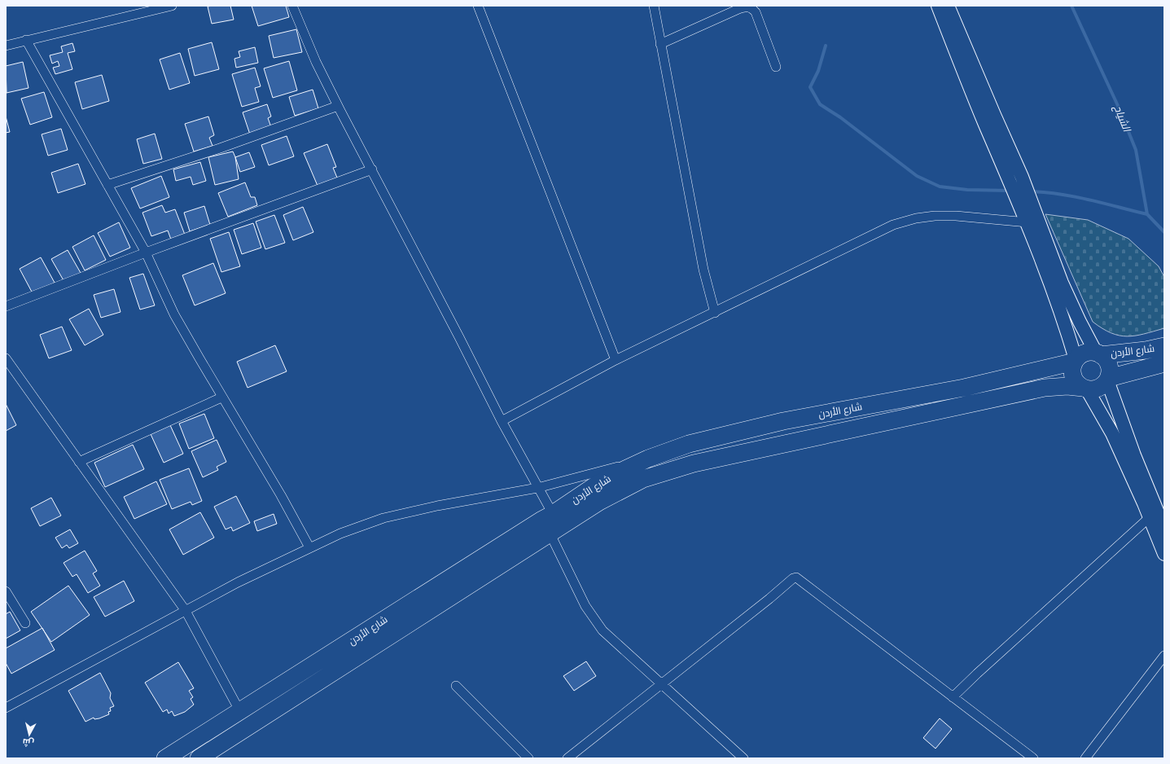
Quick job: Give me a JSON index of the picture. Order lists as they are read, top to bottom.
{
  "streets": {
    "highway": ["شارع الأردن"]
  },
  "water": ["الشياح"],
  "north": "bottom"
}
